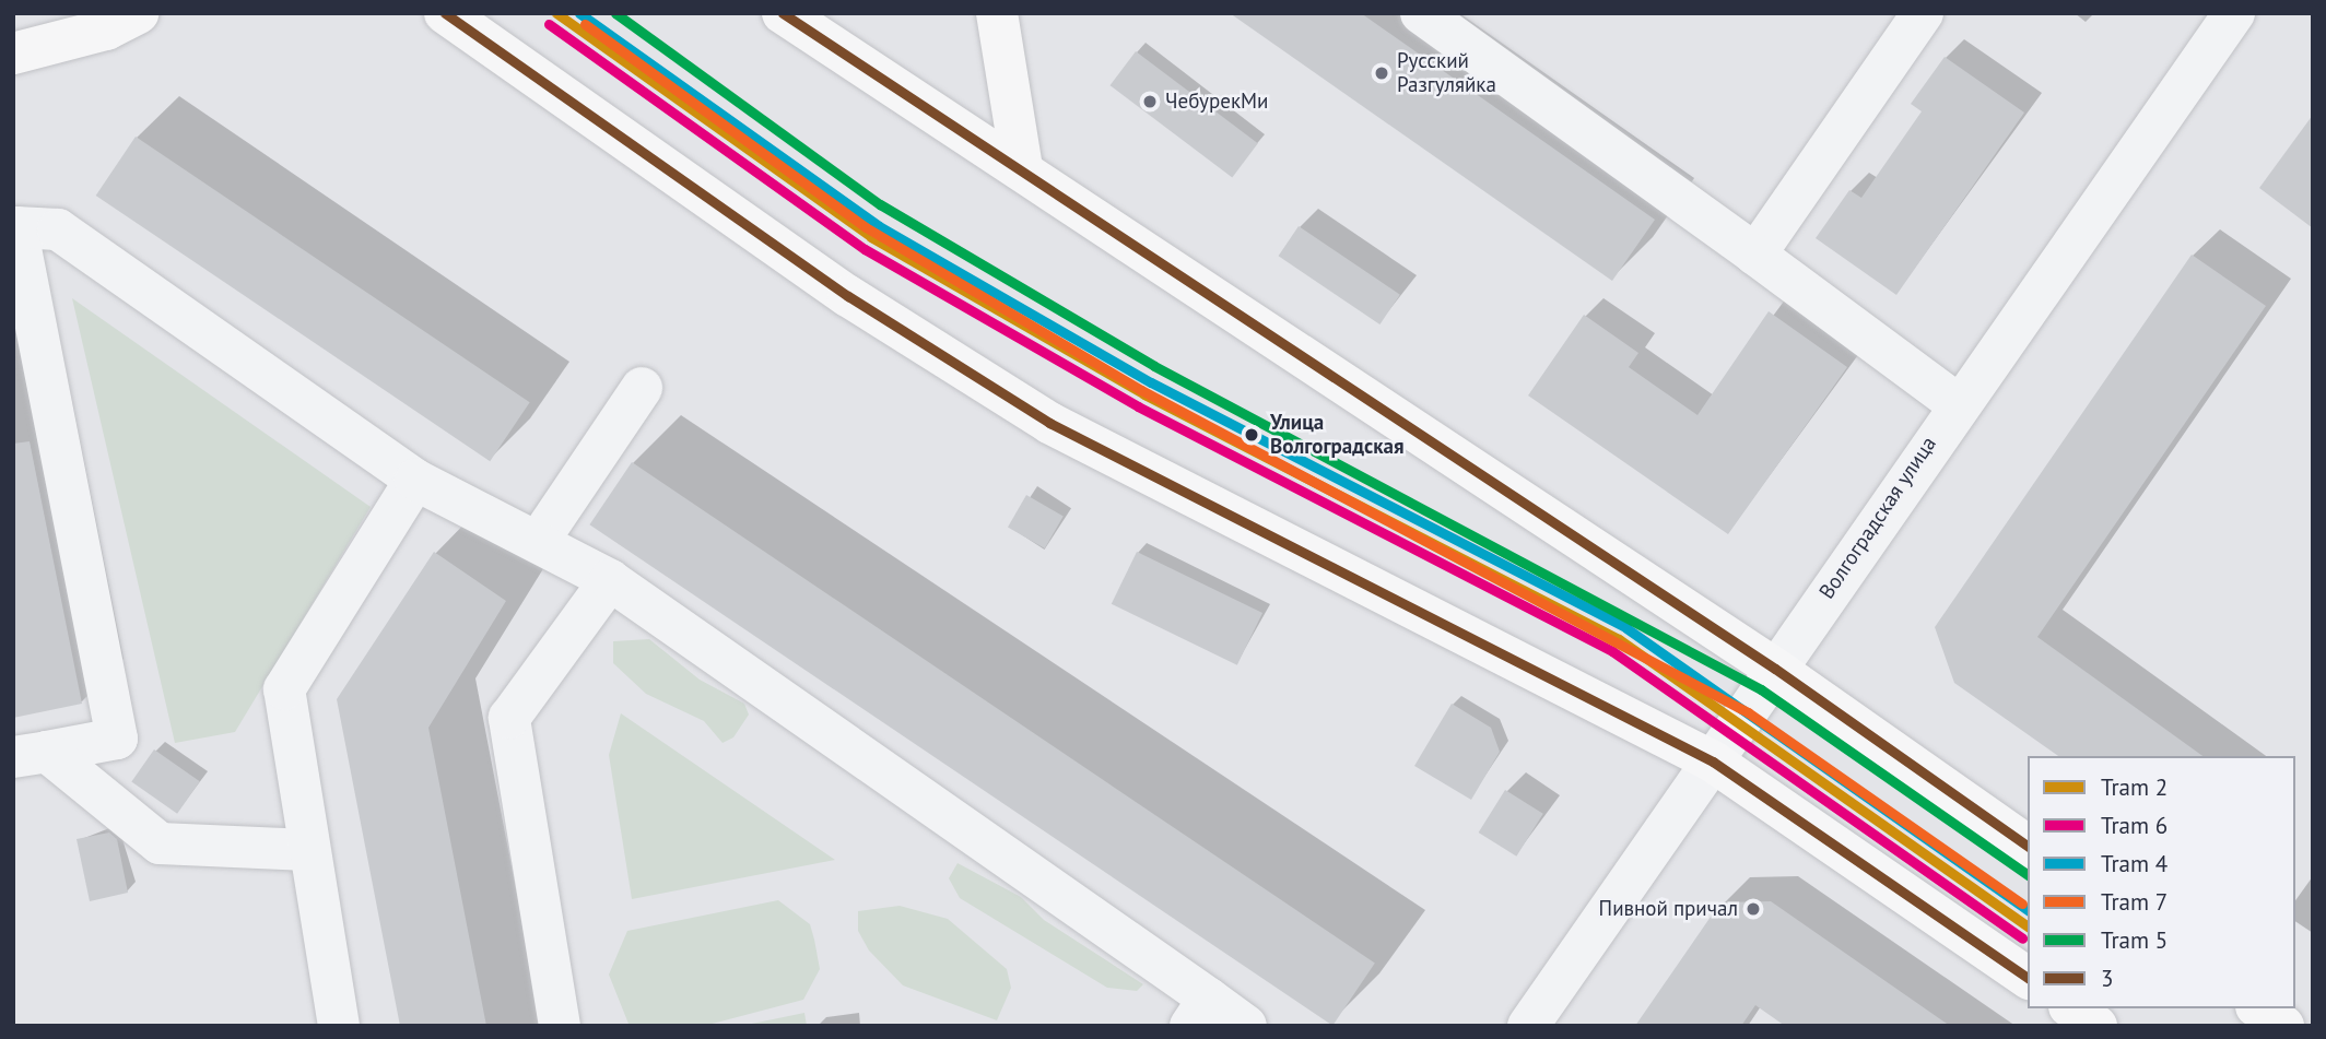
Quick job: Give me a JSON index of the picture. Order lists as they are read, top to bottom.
{
  "streets": {
    "street": ["Волгоградская улица"]
  },
  "places": [
    "Русский Разгуляйка",
    "ЧебурекМи",
    "Улица Волгоградская",
    "Пивной причал"
  ],
  "lines": [
    "tram line 2",
    "tram line 4",
    "tram line 5",
    "transit line 3",
    "tram line 6",
    "tram line 7"
  ],
  "legend": [
    "Tram 2",
    "Tram 6",
    "Tram 4",
    "Tram 7",
    "Tram 5",
    "3"
  ]
}
